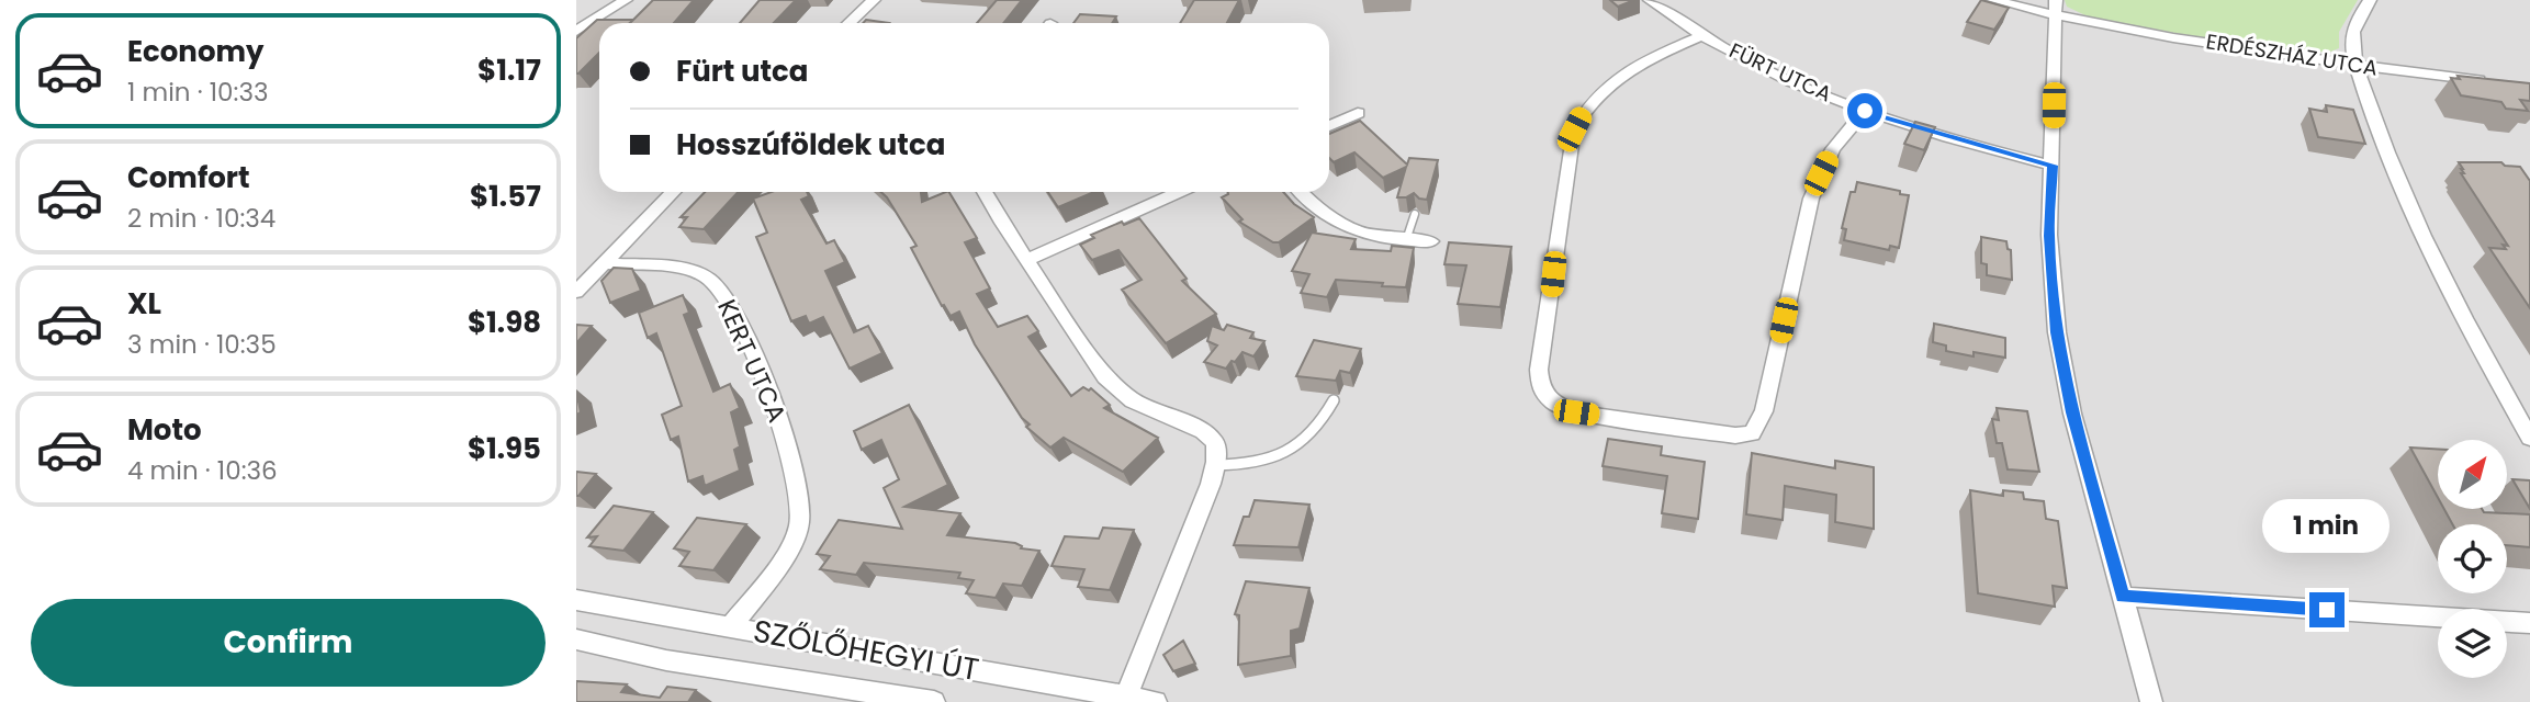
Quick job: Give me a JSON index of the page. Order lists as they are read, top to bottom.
{
  "streets": {
    "street": [
      "ERDÉSZHÁZ UTCA",
      "FÜRT UTCA",
      "KERT UTCA",
      "SZŐLŐHEGYI ÚT"
    ]
  },
  "crossings": [
    ["KERT UTCA", "SZŐLŐHEGYI ÚT"]
  ],
  "north": "top right",
  "page": {
    "list": [
      {
        "name": "Economy",
        "note": "1 min · 10:33",
        "value": "$1.17"
      },
      {
        "name": "Comfort",
        "note": "2 min · 10:34",
        "value": "$1.57"
      },
      {
        "name": "XL",
        "note": "3 min · 10:35",
        "value": "$1.98"
      },
      {
        "name": "Moto",
        "note": "4 min · 10:36",
        "value": "$1.95"
      }
    ],
    "banner": ["Fürt utca", "Hosszúföldek utca"],
    "bubble": "1 min",
    "buttons": "Confirm"
  }
}
